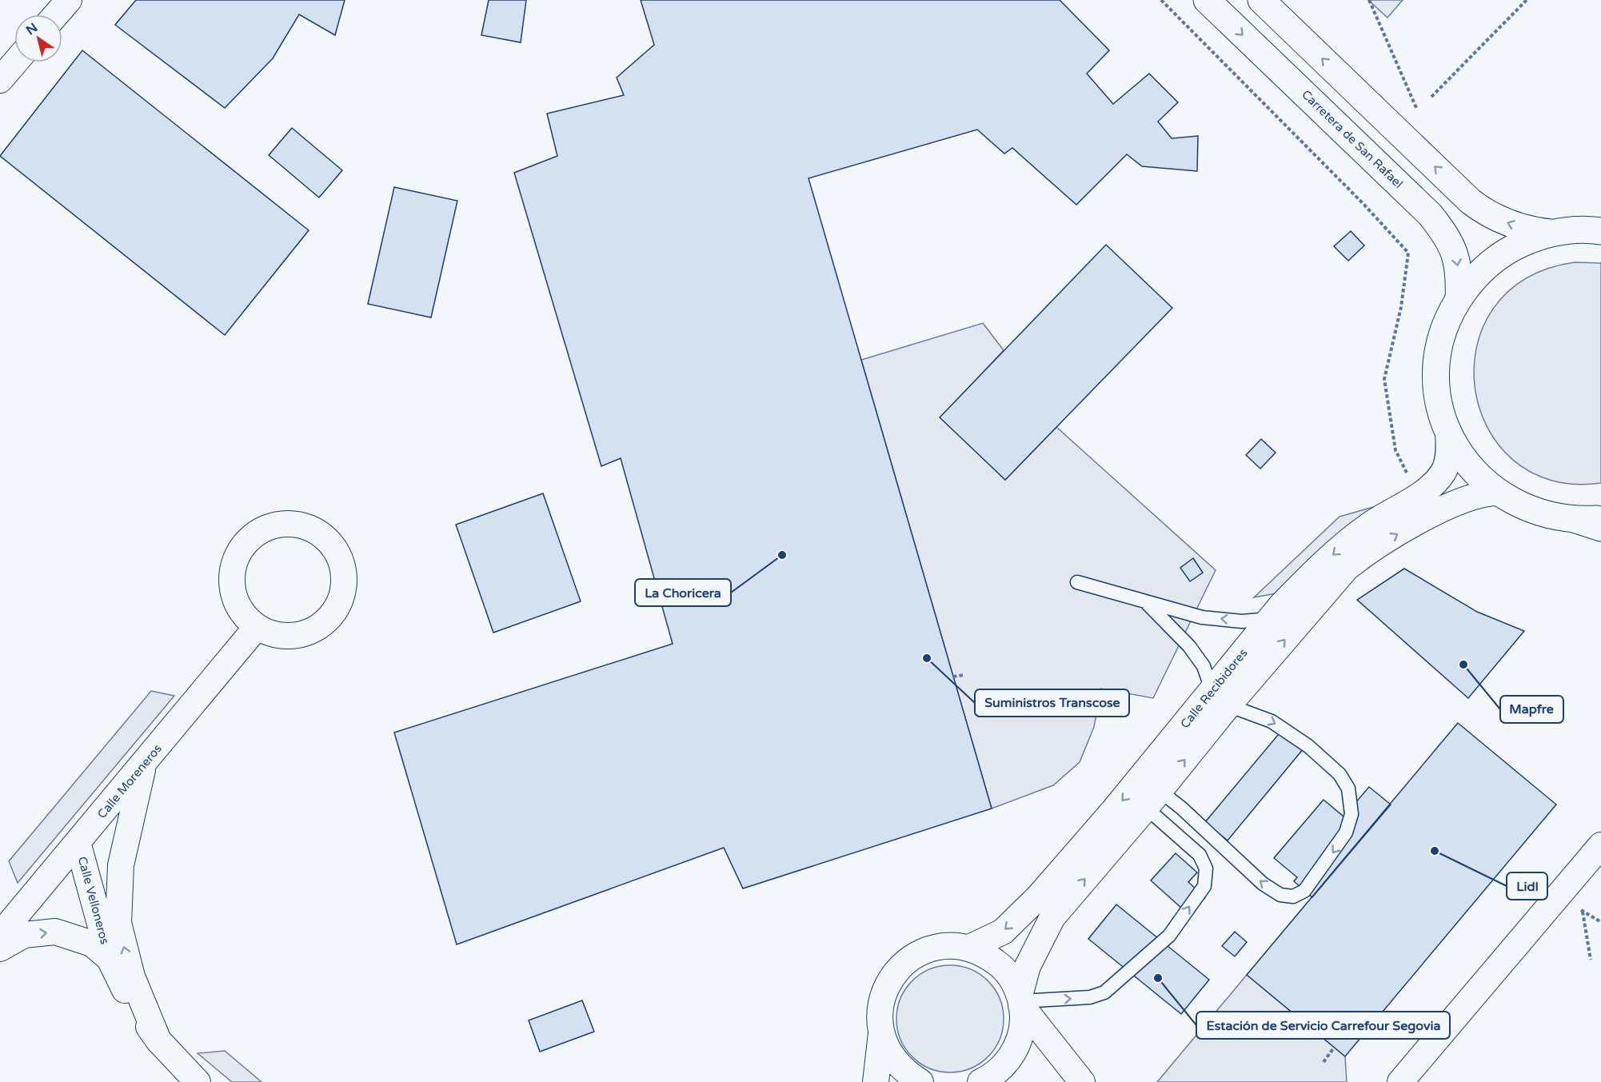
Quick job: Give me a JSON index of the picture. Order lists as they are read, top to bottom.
{
  "streets": {
    "main road": ["Carretera de San Rafael"],
    "street": ["Calle Recibidores", "Calle Moreneros", "Calle Velloneros"]
  },
  "crossings": [
    ["Calle Moreneros", "Calle Velloneros"]
  ],
  "places": [
    "La Choricera",
    "Suministros Transcose",
    "Mapfre",
    "Lidl",
    "Estación de Servicio Carrefour Segovia"
  ],
  "north": "top left"
}
